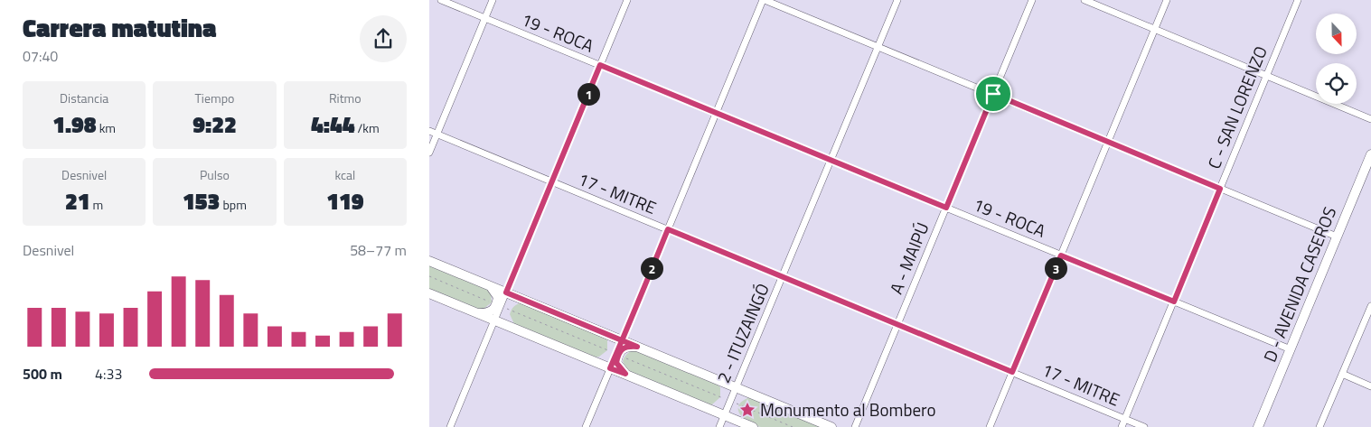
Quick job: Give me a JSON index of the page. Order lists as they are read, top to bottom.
{
  "streets": {
    "street": [
      "19 - ROCA",
      "C - SAN LORENZO",
      "17 - MITRE",
      "A - MAIPÚ",
      "D - AVENIDA CASEROS",
      "2 - ITUZAINGÓ"
    ]
  },
  "crossings": [
    ["19 - ROCA", "C - SAN LORENZO"],
    ["19 - ROCA", "A - MAIPÚ"],
    ["19 - ROCA", "D - AVENIDA CASEROS"],
    ["19 - ROCA", "2 - ITUZAINGÓ"],
    ["C - SAN LORENZO", "17 - MITRE"],
    ["17 - MITRE", "A - MAIPÚ"],
    ["17 - MITRE", "2 - ITUZAINGÓ"]
  ],
  "places": {
    "place": ["Monumento al Bombero"]
  },
  "north": "bottom",
  "page": {
    "heading": ["Carrera matutina", "07:40"],
    "stats": [
      ["Distancia", "1.98 km"],
      ["Tiempo", "9:22"],
      ["Ritmo", "4:44 /km"],
      ["Desnivel", "21 m"],
      ["Pulso", "153 bpm"],
      ["kcal", "119"]
    ],
    "pins": ["1", "2", "3"],
    "chart": ["Desnivel", "58–77 m"],
    "list": [
      {
        "name": "500 m",
        "note": "4:33"
      }
    ]
  }
}
